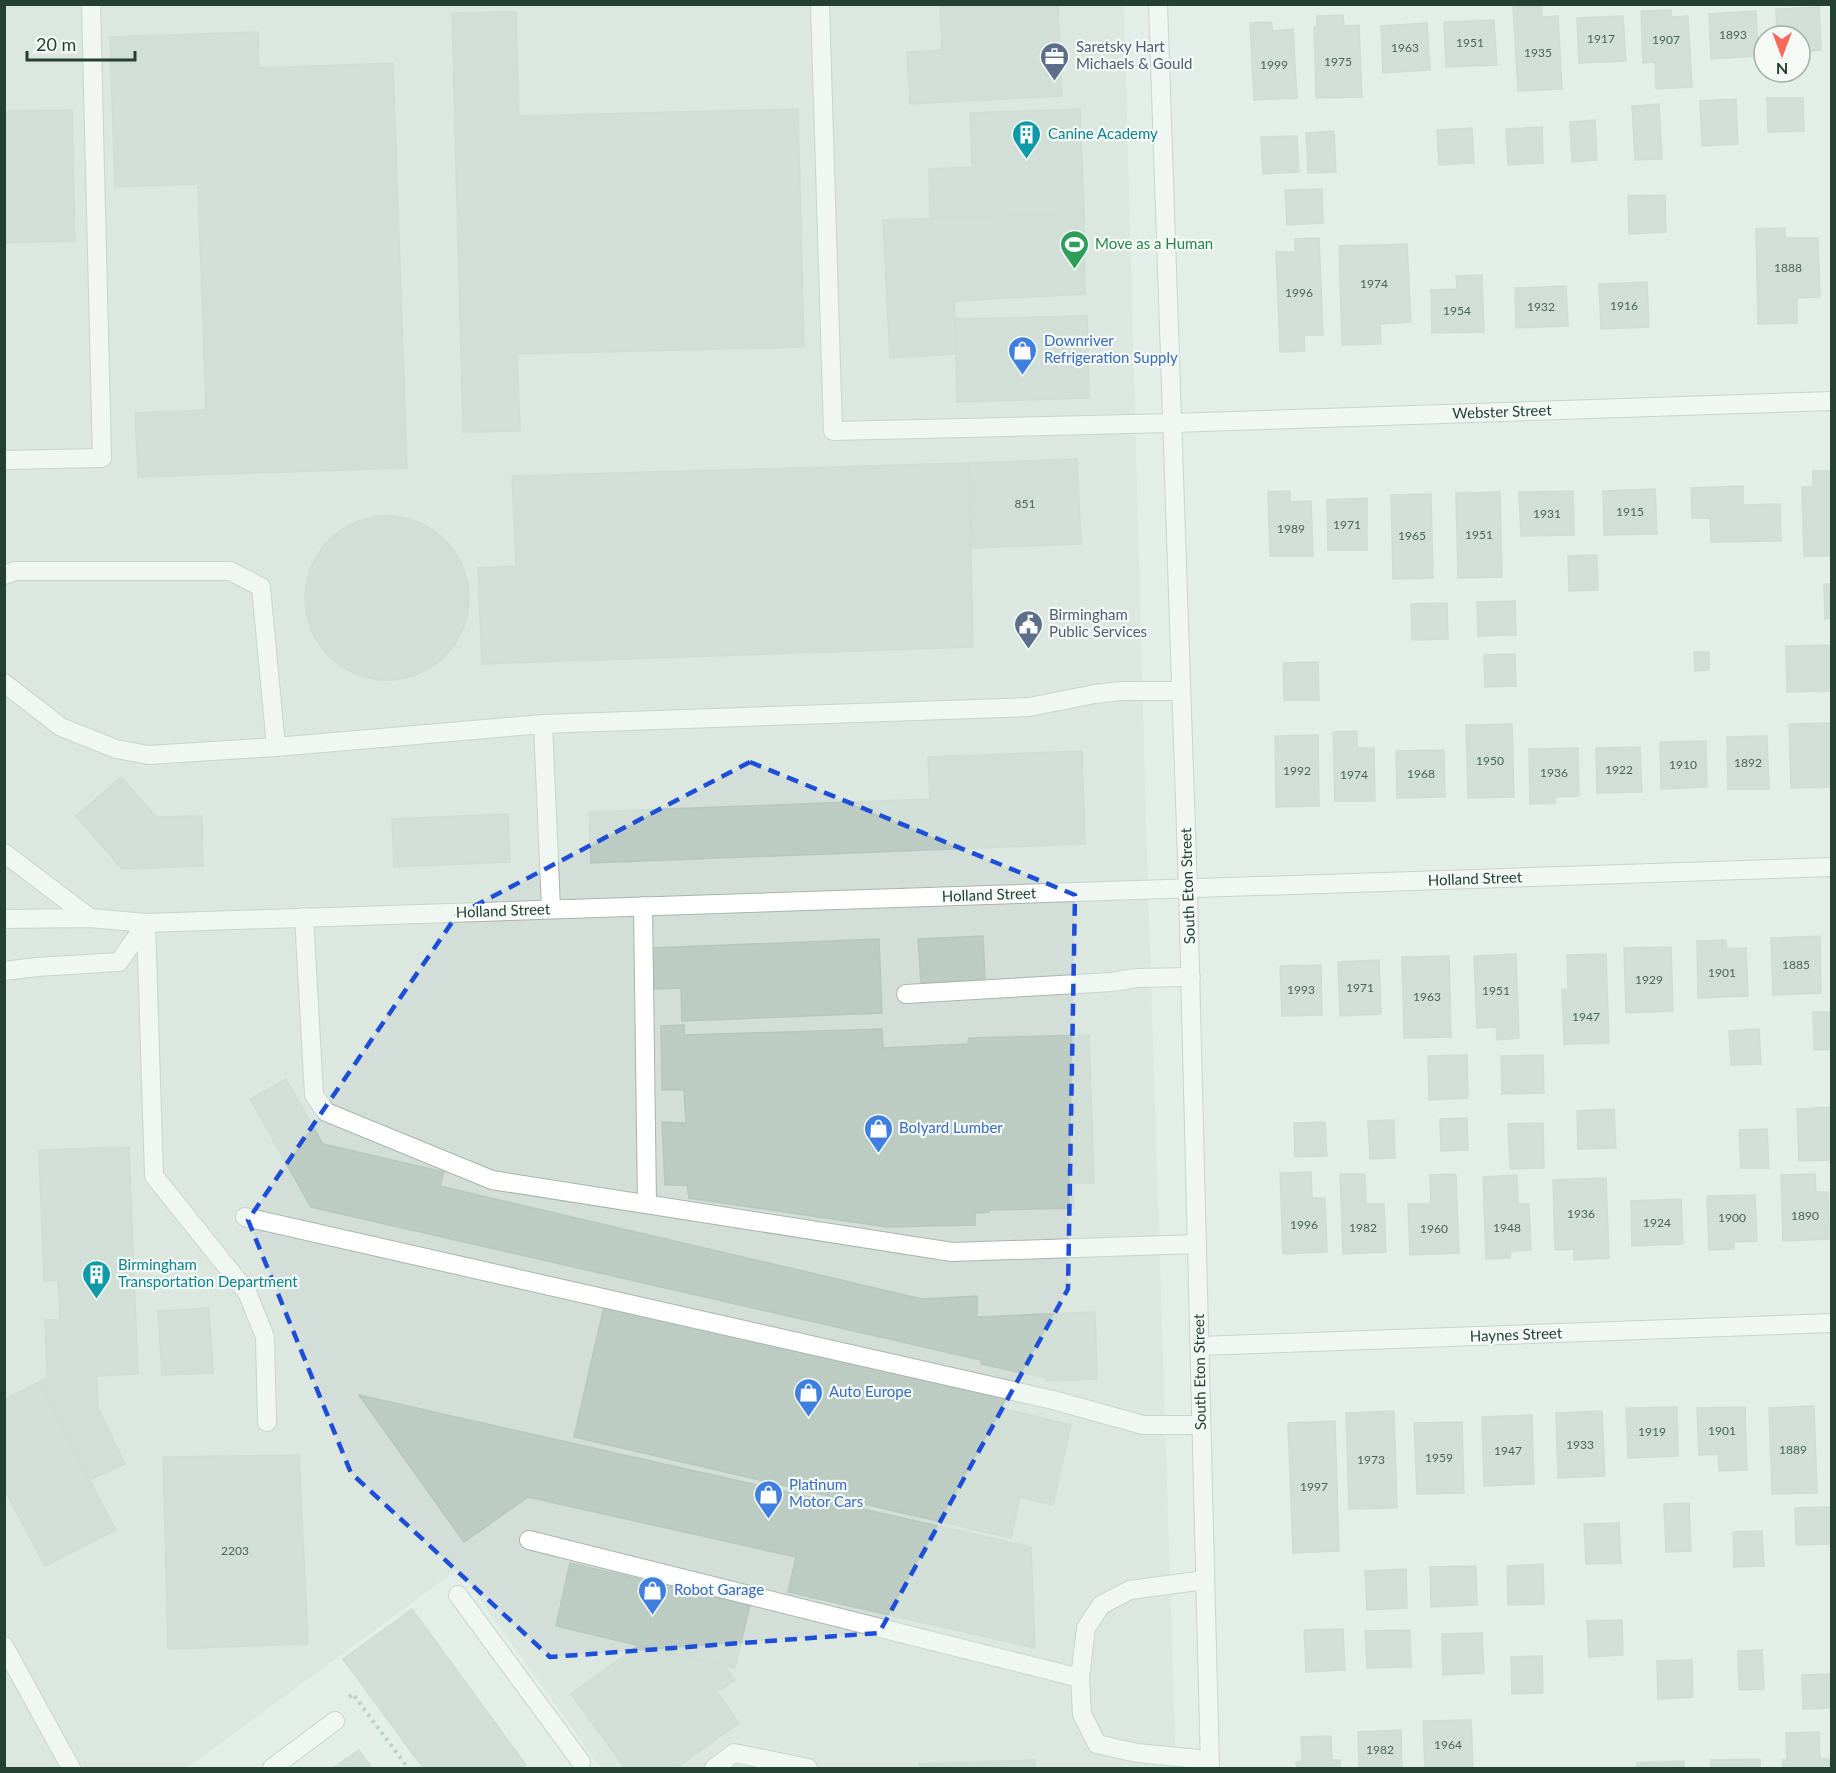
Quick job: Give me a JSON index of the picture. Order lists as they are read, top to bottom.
{
  "streets": {
    "street": [
      "Webster Street",
      "Holland Street",
      "South Eton Street",
      "Haynes Street"
    ]
  },
  "crossings": [
    ["Webster Street", "South Eton Street"],
    ["Holland Street", "South Eton Street"],
    ["South Eton Street", "Haynes Street"]
  ],
  "places": {
    "office": ["Saretsky Hart Michaels & Gould"],
    "building": ["Canine Academy", "Birmingham Transportation Department"],
    "sports": ["Move as a Human"],
    "shop": [
      "Downriver Refrigeration Supply",
      "Bolyard Lumber",
      "Auto Europe",
      "Platinum Motor Cars",
      "Robot Garage"
    ],
    "public building": ["Birmingham Public Services"]
  },
  "house_numbers": [
    "1893",
    "1917",
    "1907",
    "1951",
    "1963",
    "1935",
    "1975",
    "1999",
    "1888",
    "1974",
    "1996",
    "1916",
    "1932",
    "1954",
    "851",
    "1915",
    "1931",
    "1971",
    "1989",
    "1951",
    "1965",
    "1950",
    "1892",
    "1910",
    "1922",
    "1992",
    "1936",
    "1968",
    "1974",
    "1885",
    "1901",
    "1929",
    "1971",
    "1993",
    "1951",
    "1963",
    "1947",
    "1936",
    "1890",
    "1900",
    "1924",
    "1996",
    "1982",
    "1948",
    "1960",
    "1901",
    "1919",
    "1933",
    "1889",
    "1947",
    "1959",
    "1973",
    "1997",
    "2203",
    "1964",
    "1982"
  ],
  "scale_bar": "20 m",
  "north": "bottom"
}
